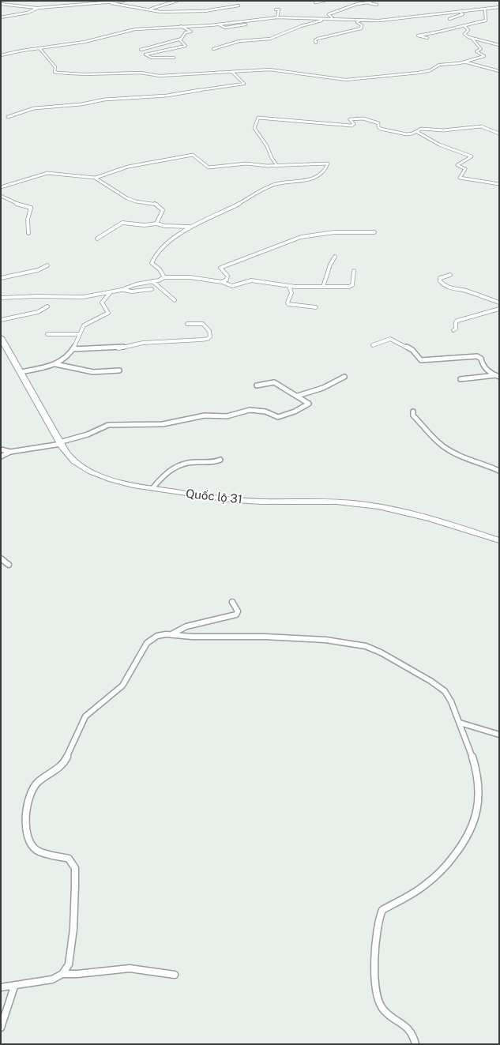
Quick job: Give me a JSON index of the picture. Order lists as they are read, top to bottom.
{
  "streets": {
    "highway": ["Quốc lộ 31"]
  }
}
